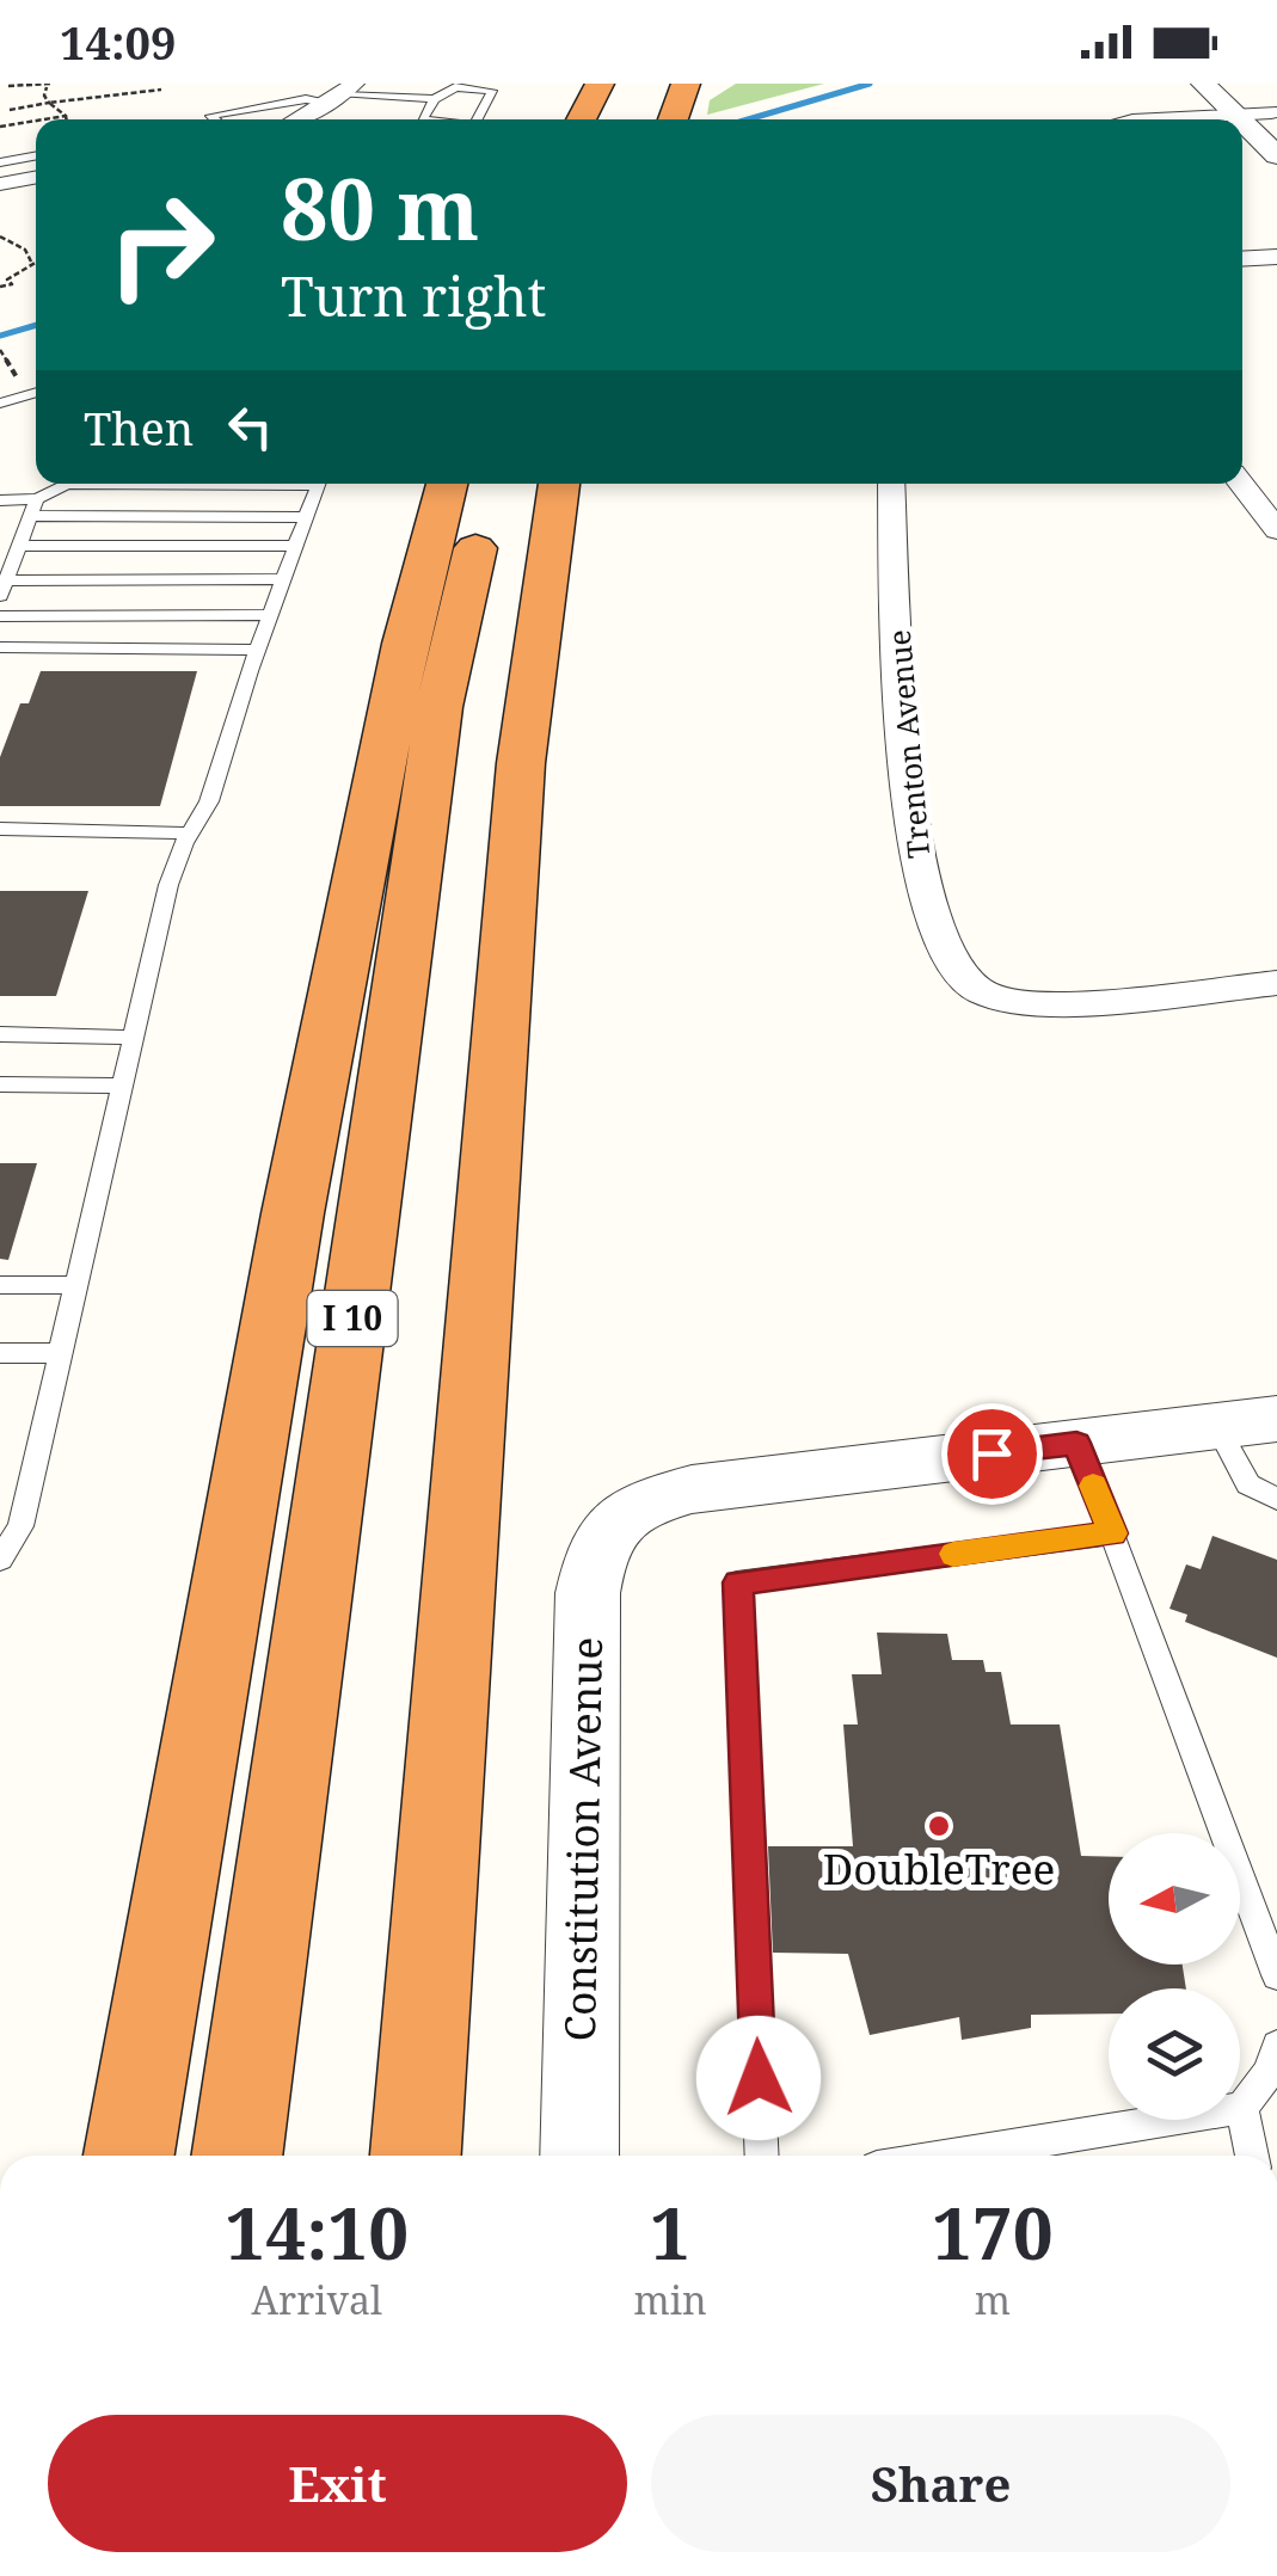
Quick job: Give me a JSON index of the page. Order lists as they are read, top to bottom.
{
  "streets": {
    "highway": ["I 10"],
    "street": ["Trenton Avenue", "Constitution Avenue"]
  },
  "places": ["DoubleTree"],
  "north": "left",
  "page": {
    "status": "14:09",
    "turn": ["80 m", "Turn right"],
    "then": "Then",
    "eta": [
      "14:10",
      "Arrival",
      "1",
      "min",
      "170",
      "m"
    ],
    "buttons": ["Exit", "Share"]
  }
}
